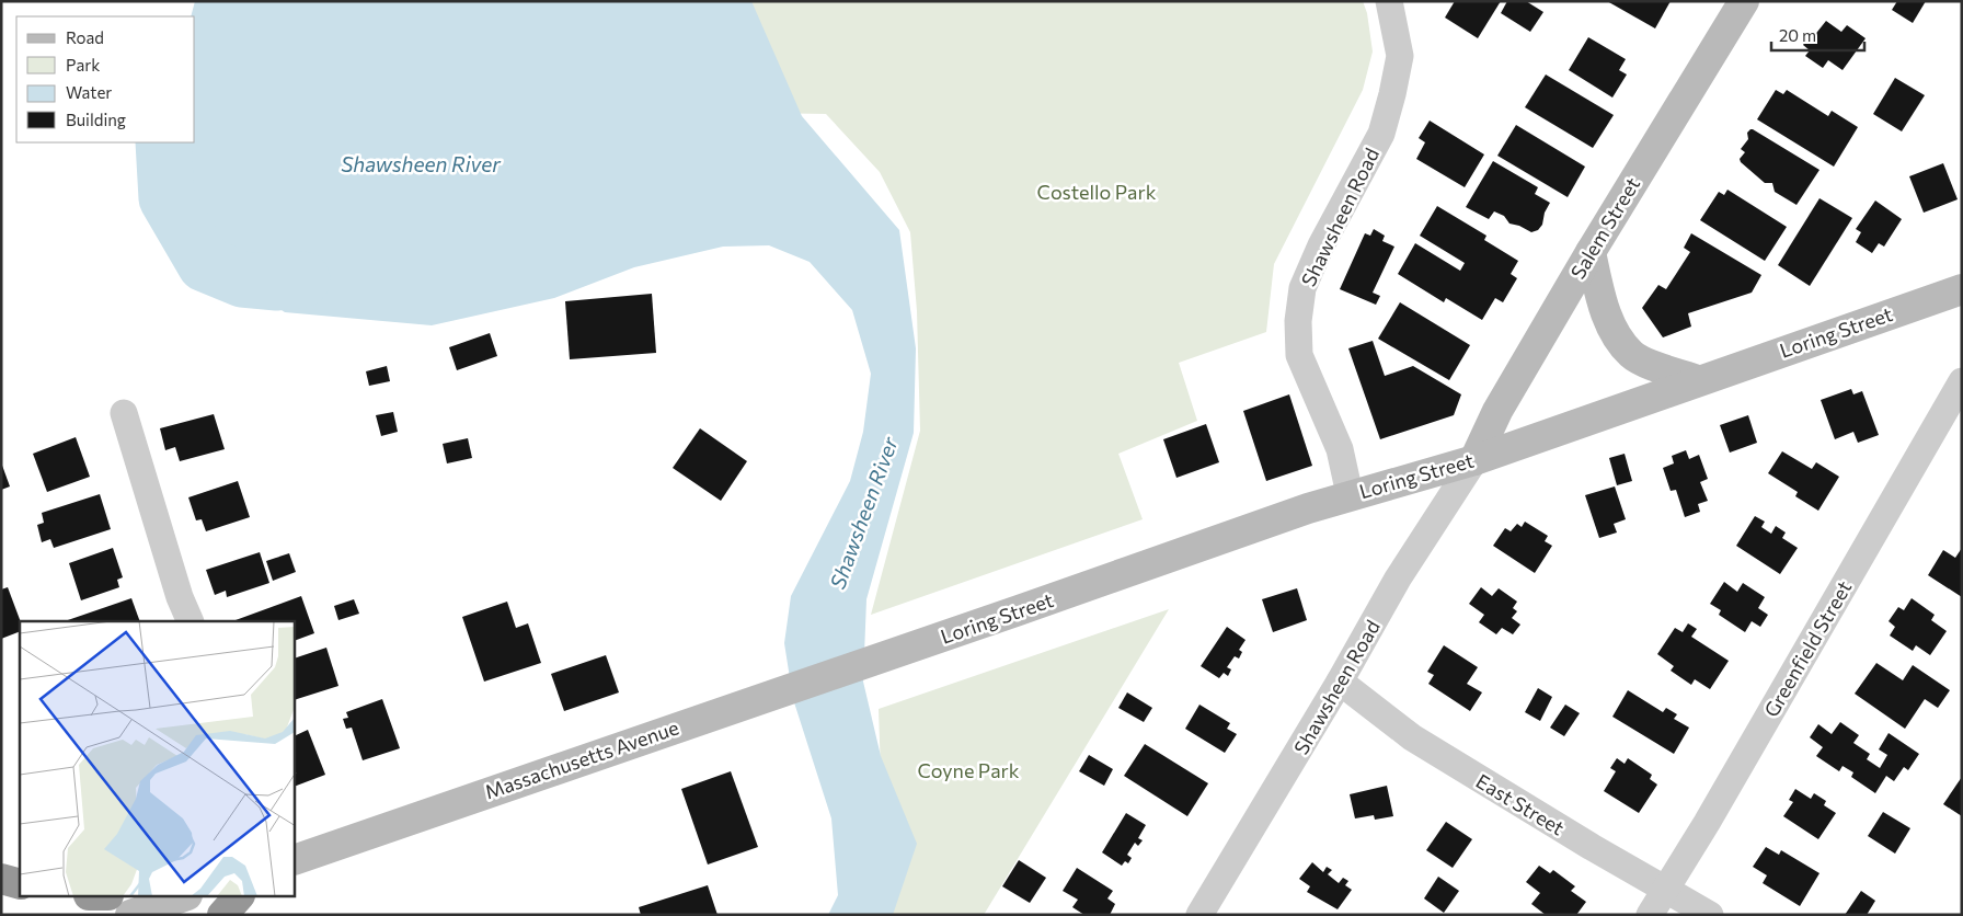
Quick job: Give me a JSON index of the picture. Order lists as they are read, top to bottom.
{
  "streets": {
    "main road": ["Salem Street", "Loring Street", "Massachusetts Avenue"],
    "street": ["Shawsheen Road", "Greenfield Street", "East Street"]
  },
  "crossings": [
    ["Shawsheen Road", "Salem Street"],
    ["Shawsheen Road", "Loring Street"],
    ["Shawsheen Road", "East Street"],
    ["Salem Street", "Loring Street"],
    ["Loring Street", "Massachusetts Avenue"],
    ["Greenfield Street", "East Street"]
  ],
  "water": ["Shawsheen River"],
  "parks": ["Costello Park", "Coyne Park"],
  "legend": [
    "Road",
    "Park",
    "Water",
    "Building"
  ],
  "scale_bar": "20 m"
}
